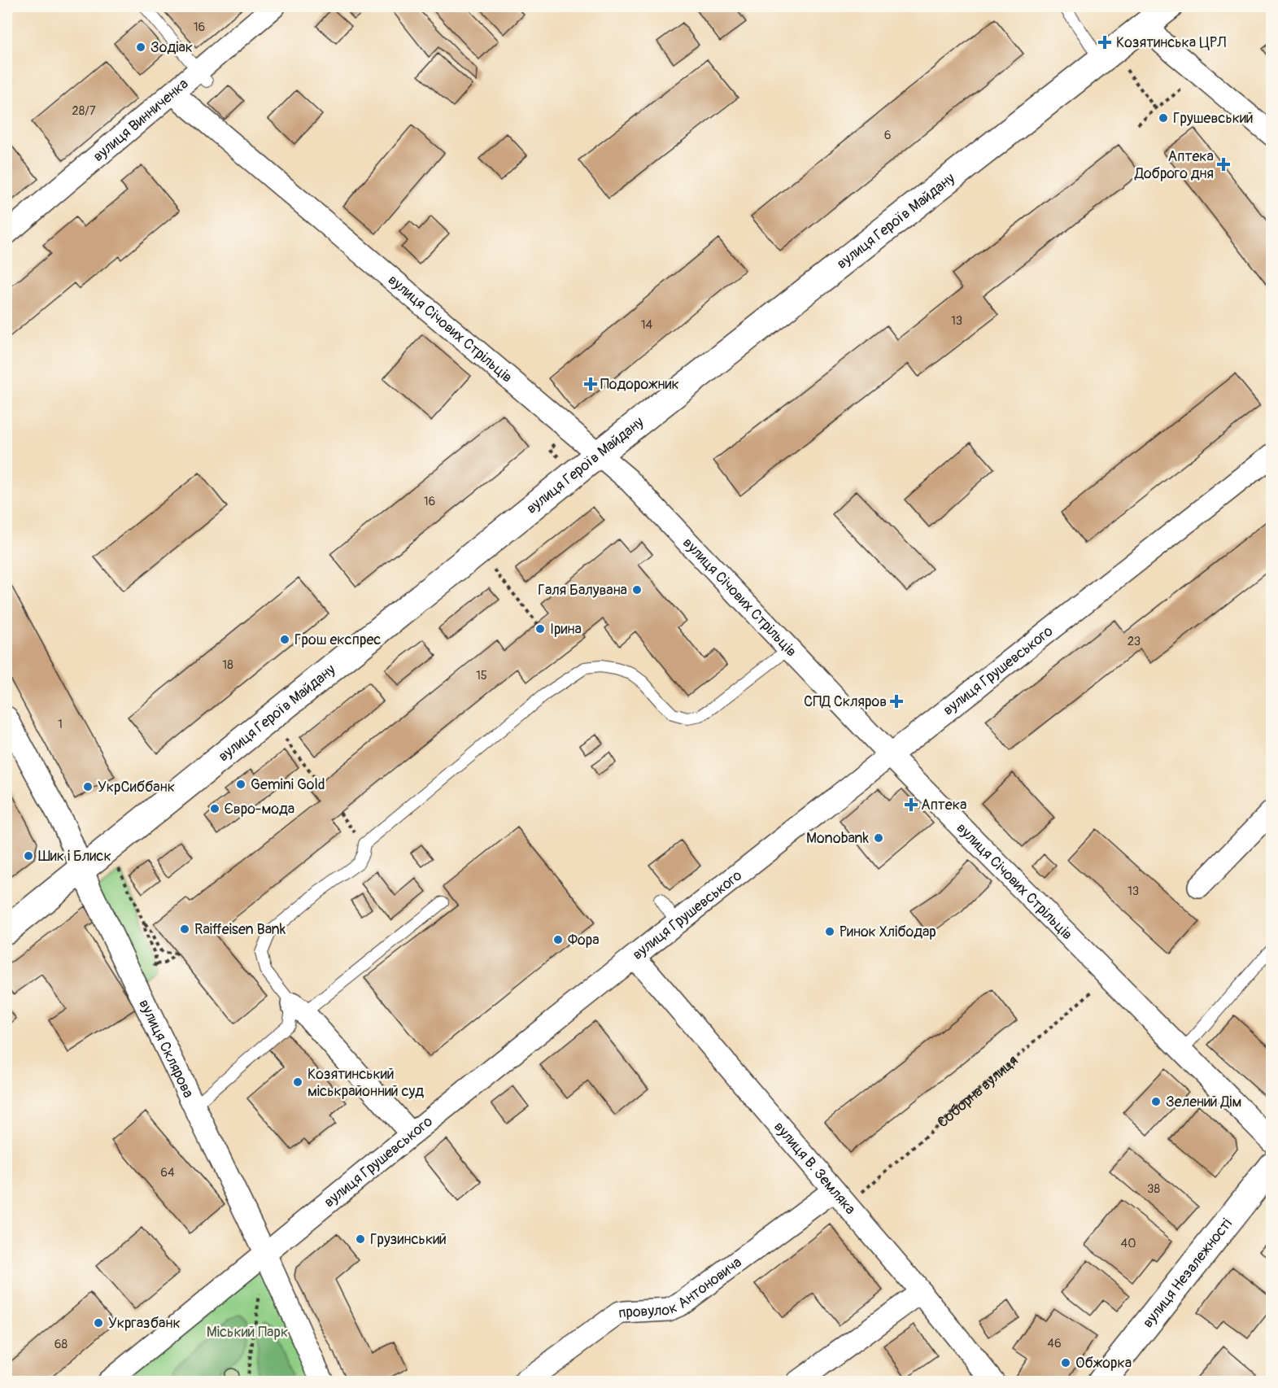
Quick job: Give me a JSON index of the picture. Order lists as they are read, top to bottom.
{
  "streets": {
    "street": [
      "вулиця Винниченка",
      "вулиця Героїв Майдану",
      "вулиця Січових Стрільців",
      "вулиця Грушевського",
      "вулиця Склярова",
      "вулиця В. Земляка",
      "вулиця Незалежності",
      "провулок Антоновича"
    ],
    "path": ["Соборна вулиця"]
  },
  "crossings": [
    ["вулиця Винниченка", "вулиця Січових Стрільців"],
    ["вулиця Героїв Майдану", "вулиця Січових Стрільців"],
    ["вулиця Героїв Майдану", "вулиця Склярова"],
    ["вулиця Січових Стрільців", "вулиця Грушевського"],
    ["вулиця Січових Стрільців", "Соборна вулиця"],
    ["вулиця Грушевського", "вулиця Склярова"],
    ["вулиця Грушевського", "вулиця В. Земляка"],
    ["Соборна вулиця", "вулиця В. Земляка"],
    ["Соборна вулиця", "провулок Антоновича"],
    ["вулиця В. Земляка", "провулок Антоновича"]
  ],
  "parks": ["Міський Парк"],
  "places": {
    "health": [
      "Козятинська ЦРЛ",
      "Аптека Доброго дня",
      "Подорожник",
      "СПД Скляров",
      "Аптека"
    ],
    "other": [
      "Зодіак",
      "Грушевський",
      "Галя Балувана",
      "Ірина",
      "Грош експрес",
      "Gemini Gold",
      "УкрСиббанк",
      "Євро-мода",
      "Monobank",
      "Шик і Блиск",
      "Raiffeisen Bank",
      "Ринок Хлібодар",
      "Фора",
      "Козятинський міськрайонний суд",
      "Зелений Дім",
      "Грузинський",
      "Укргазбанк",
      "Обжорка"
    ]
  },
  "house_numbers": [
    "16",
    "28/7",
    "6",
    "13",
    "14",
    "16",
    "23",
    "18",
    "15",
    "1",
    "13",
    "64",
    "38",
    "40",
    "46",
    "68"
  ]
}
